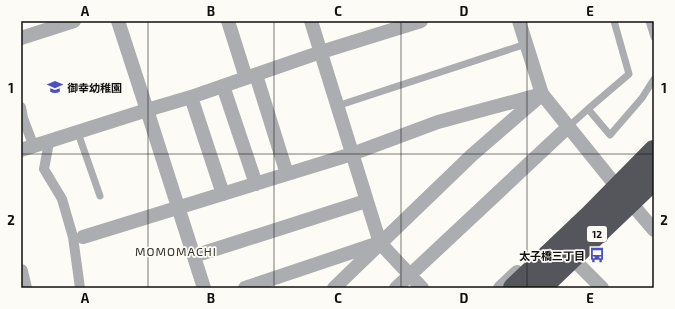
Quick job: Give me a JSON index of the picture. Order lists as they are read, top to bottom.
{
  "streets": {
    "highway": ["12"]
  },
  "districts": ["MOMOMACHI"],
  "places": {
    "school or university": ["御幸幼稚園"],
    "bus stop": ["太子橋三丁目"]
  },
  "grid": {
    "columns": [
      "A",
      "B",
      "C",
      "D",
      "E"
    ],
    "rows": ["1", "2"]
  }
}
